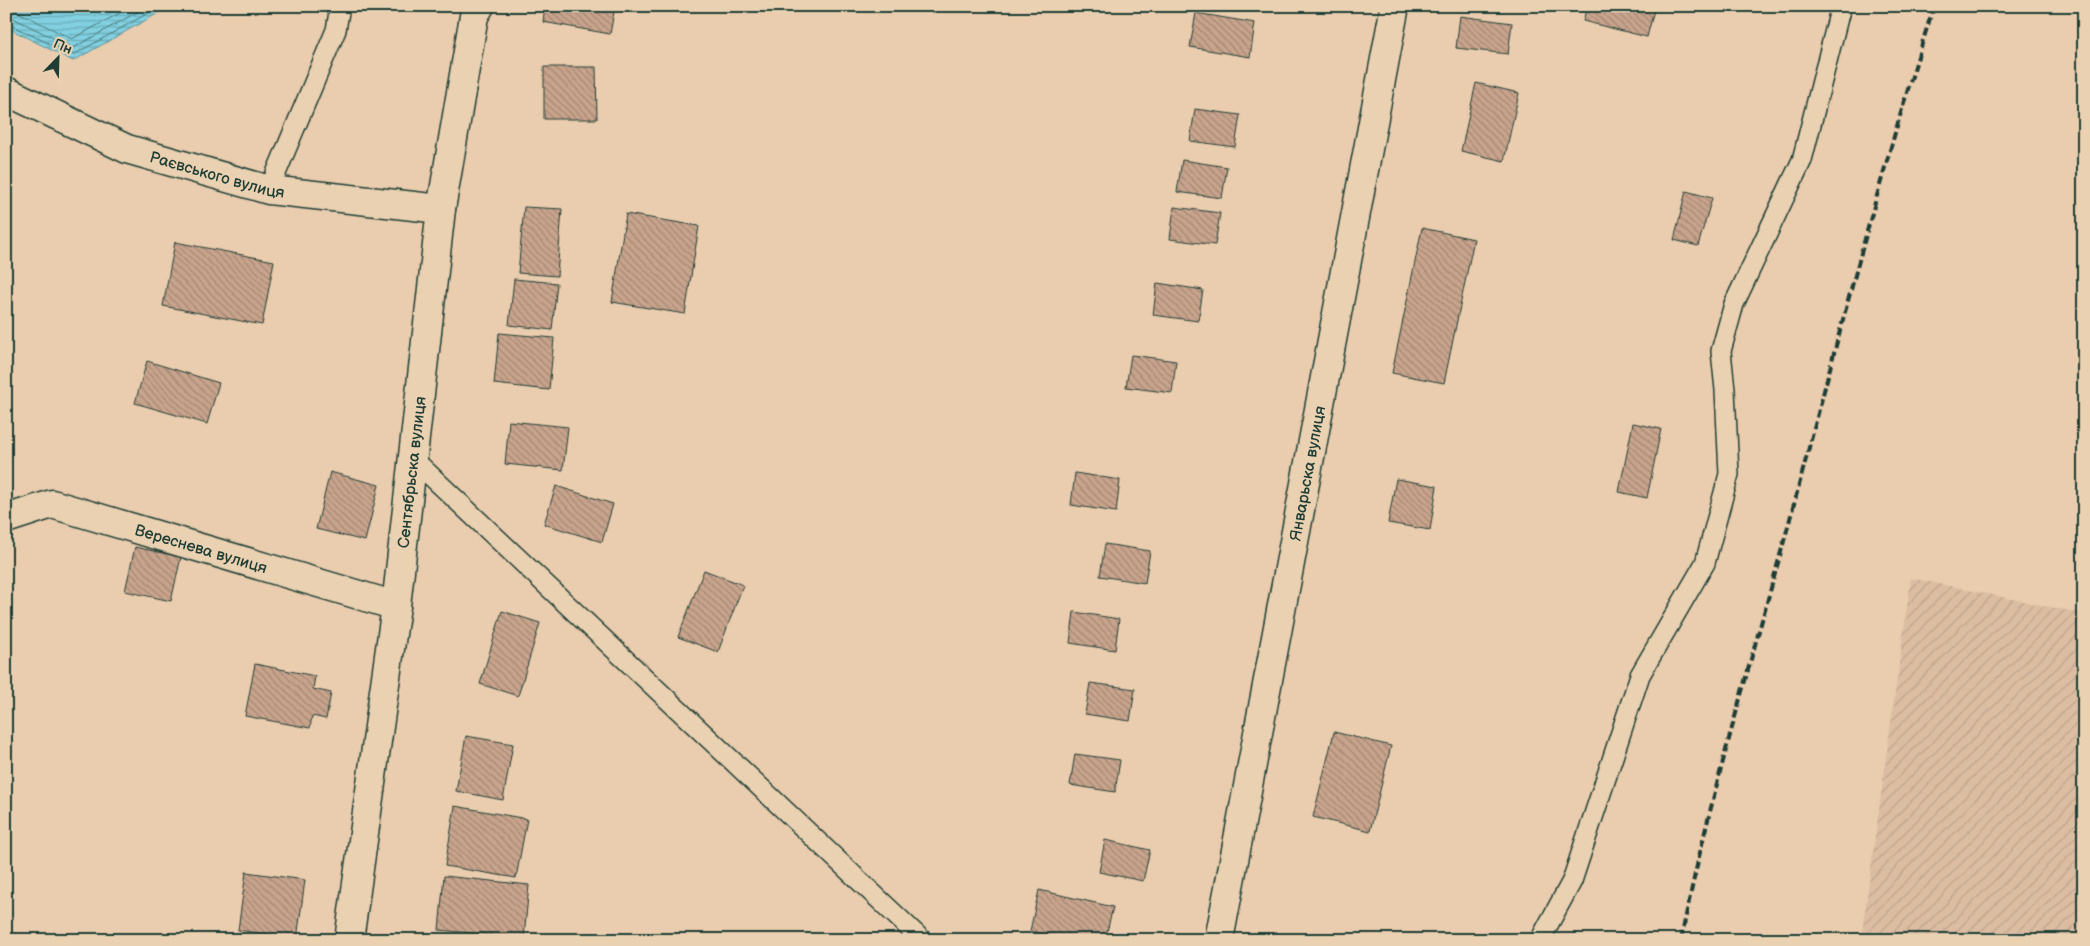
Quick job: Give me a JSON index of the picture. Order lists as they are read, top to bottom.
{
  "streets": {
    "street": [
      "Раєвського вулиця",
      "Сентябрьска вулиця",
      "Январьска вулиця",
      "Вереснева вулиця"
    ]
  },
  "crossings": [
    ["Раєвського вулиця", "Сентябрьска вулиця"],
    ["Сентябрьска вулиця", "Вереснева вулиця"]
  ],
  "north": "top right"
}
